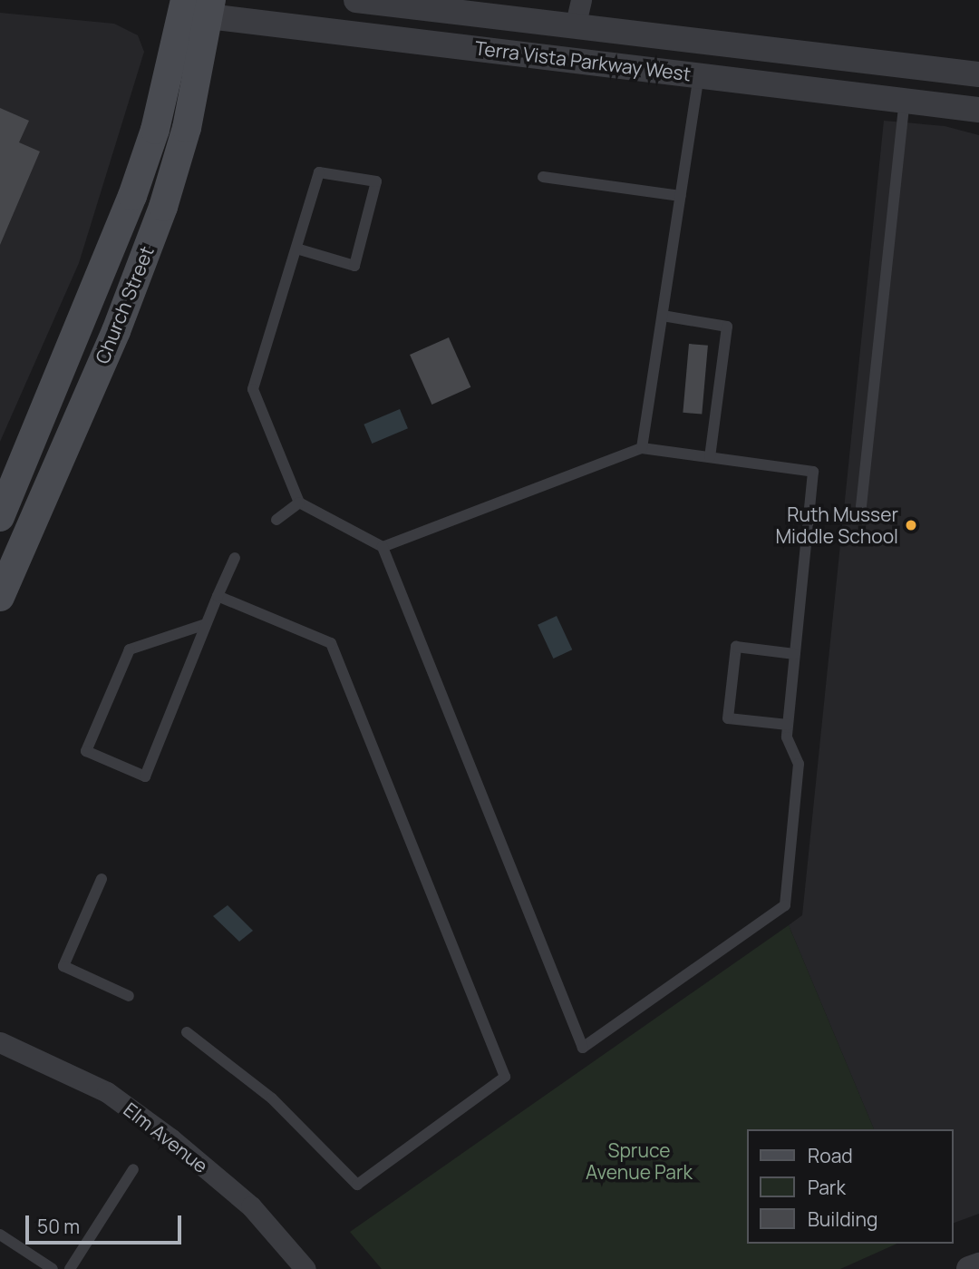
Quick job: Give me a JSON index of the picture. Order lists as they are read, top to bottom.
{
  "streets": {
    "main road": ["Church Street"],
    "street": ["Terra Vista Parkway West", "Elm Avenue"]
  },
  "crossings": [
    ["Terra Vista Parkway West", "Church Street"]
  ],
  "parks": ["Spruce Avenue Park"],
  "places": ["Ruth Musser Middle School"],
  "legend": ["Road", "Park", "Building"],
  "scale_bar": "50 m"
}
